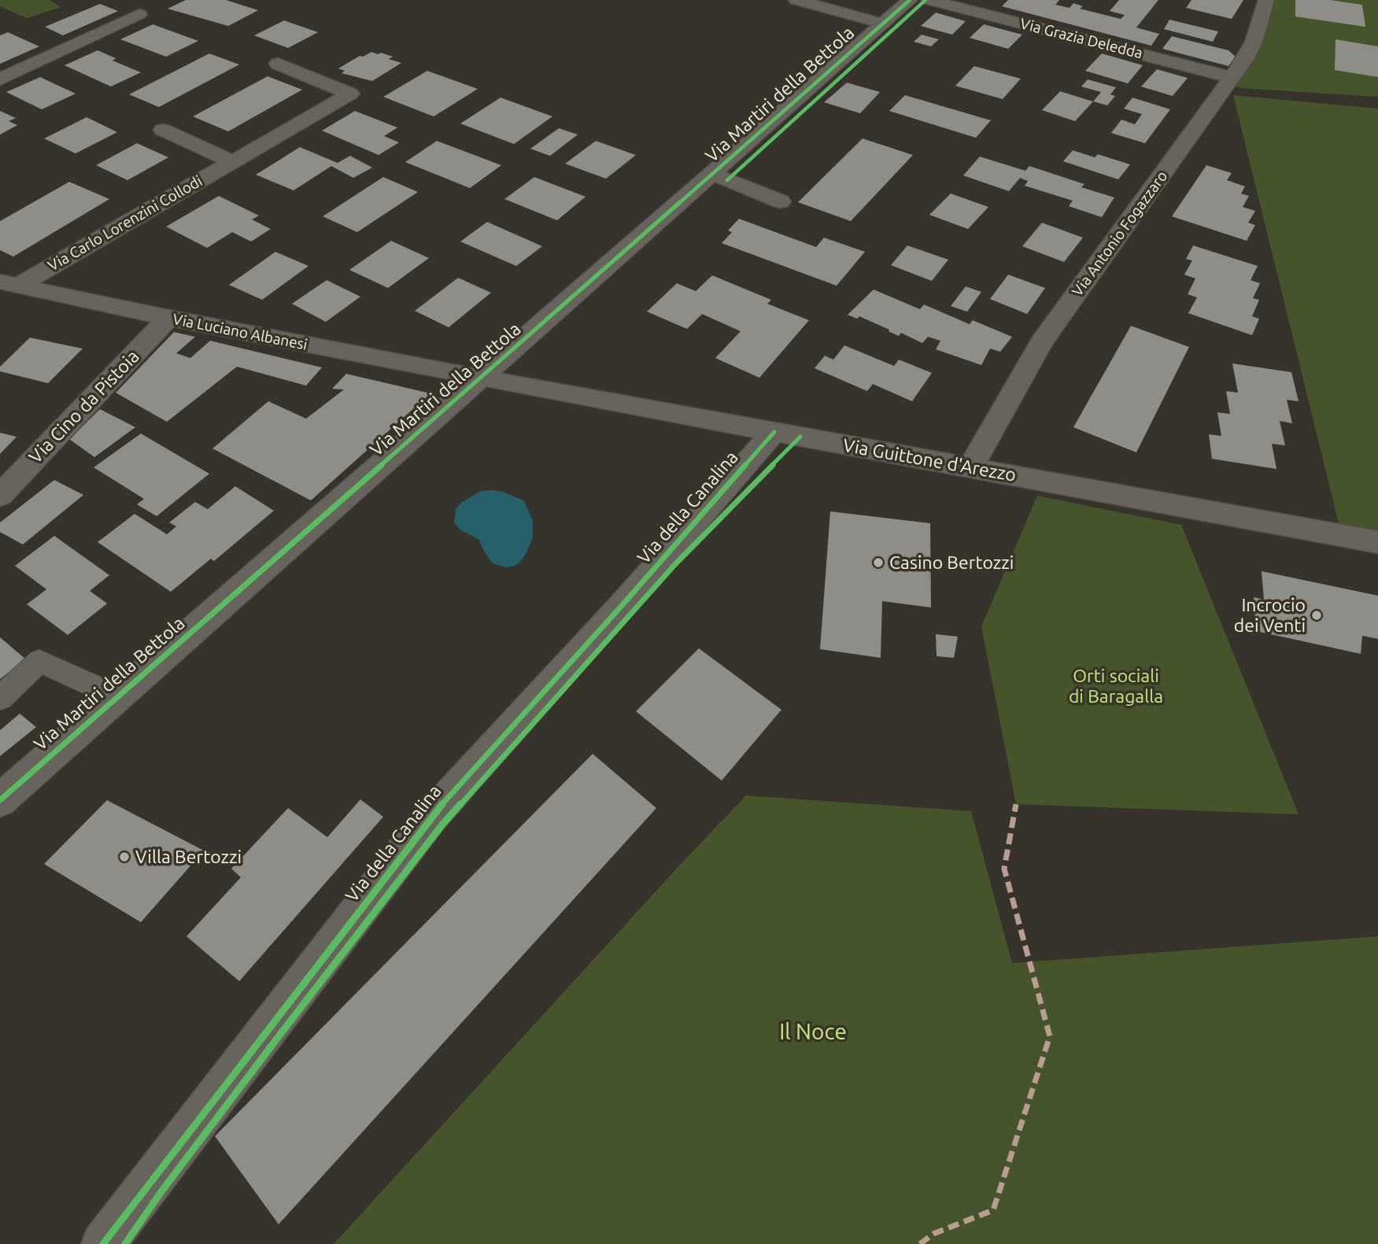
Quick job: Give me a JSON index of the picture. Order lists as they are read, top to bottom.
{
  "streets": {
    "street": [
      "Via Grazia Deledda",
      "Via Martiri della Bettola",
      "Via Carlo Lorenzini Collodi",
      "Via Antonio Fogazzaro",
      "Via Luciano Albanesi",
      "Via Cino da Pistoia",
      "Via Guittone d'Arezzo",
      "Via della Canalina"
    ]
  },
  "crossings": [
    ["Via Grazia Deledda", "Via Antonio Fogazzaro"],
    ["Via Martiri della Bettola", "Via Luciano Albanesi"],
    ["Via Martiri della Bettola", "Via Guittone d'Arezzo"],
    ["Via Carlo Lorenzini Collodi", "Via Luciano Albanesi"],
    ["Via Antonio Fogazzaro", "Via Guittone d'Arezzo"],
    ["Via Luciano Albanesi", "Via Cino da Pistoia"],
    ["Via Luciano Albanesi", "Via Guittone d'Arezzo"],
    ["Via Guittone d'Arezzo", "Via della Canalina"]
  ],
  "parks": ["Orti sociali di Baragalla", "Il Noce"],
  "places": ["Casino Bertozzi", "Incrocio dei Venti", "Villa Bertozzi"]
}
